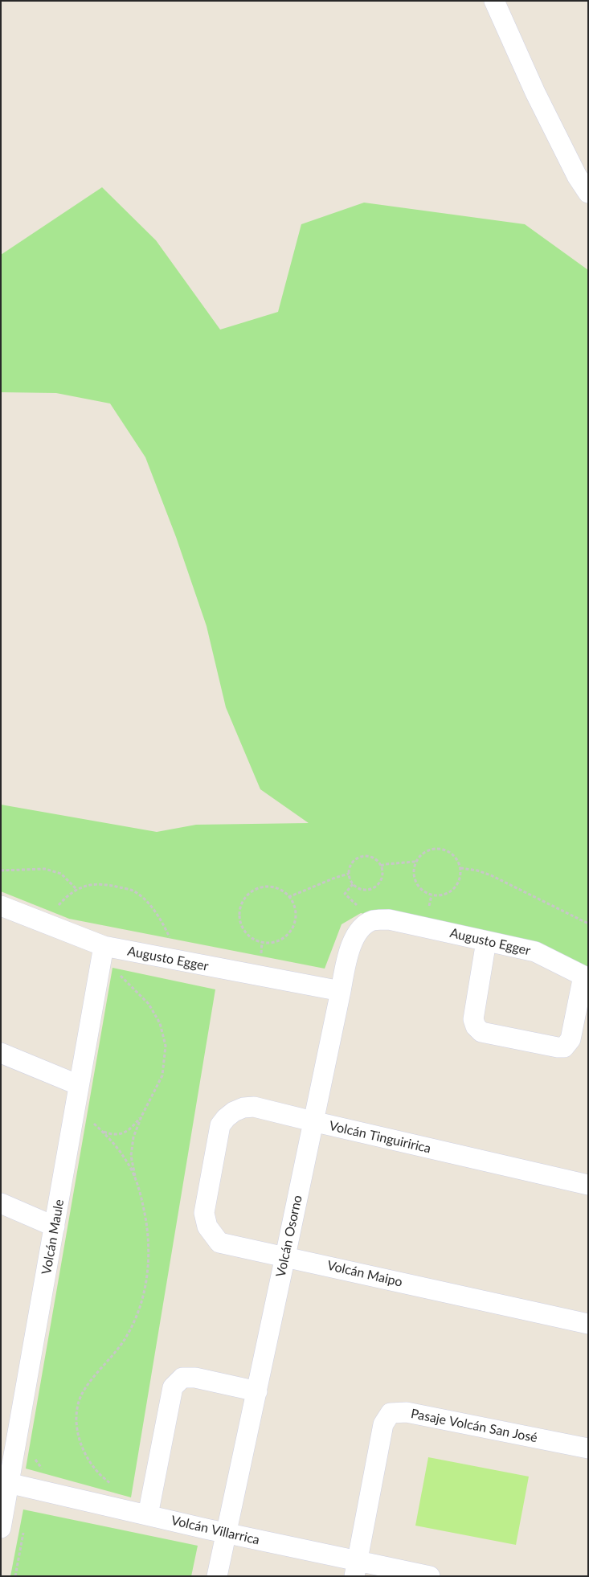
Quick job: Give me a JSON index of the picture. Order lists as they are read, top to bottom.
{
  "streets": {
    "street": [
      "Augusto Egger",
      "Volcán Tinguiririca",
      "Volcán Osorno",
      "Volcán Maule",
      "Volcán Maipo",
      "Pasaje Volcán San José",
      "Volcán Villarrica"
    ]
  },
  "crossings": [
    ["Augusto Egger", "Volcán Osorno"],
    ["Augusto Egger", "Volcán Maule"],
    ["Volcán Tinguiririca", "Volcán Osorno"],
    ["Volcán Tinguiririca", "Volcán Maipo"],
    ["Volcán Osorno", "Volcán Maipo"],
    ["Volcán Osorno", "Volcán Villarrica"],
    ["Volcán Maule", "Volcán Villarrica"],
    ["Pasaje Volcán San José", "Volcán Villarrica"]
  ]
}
